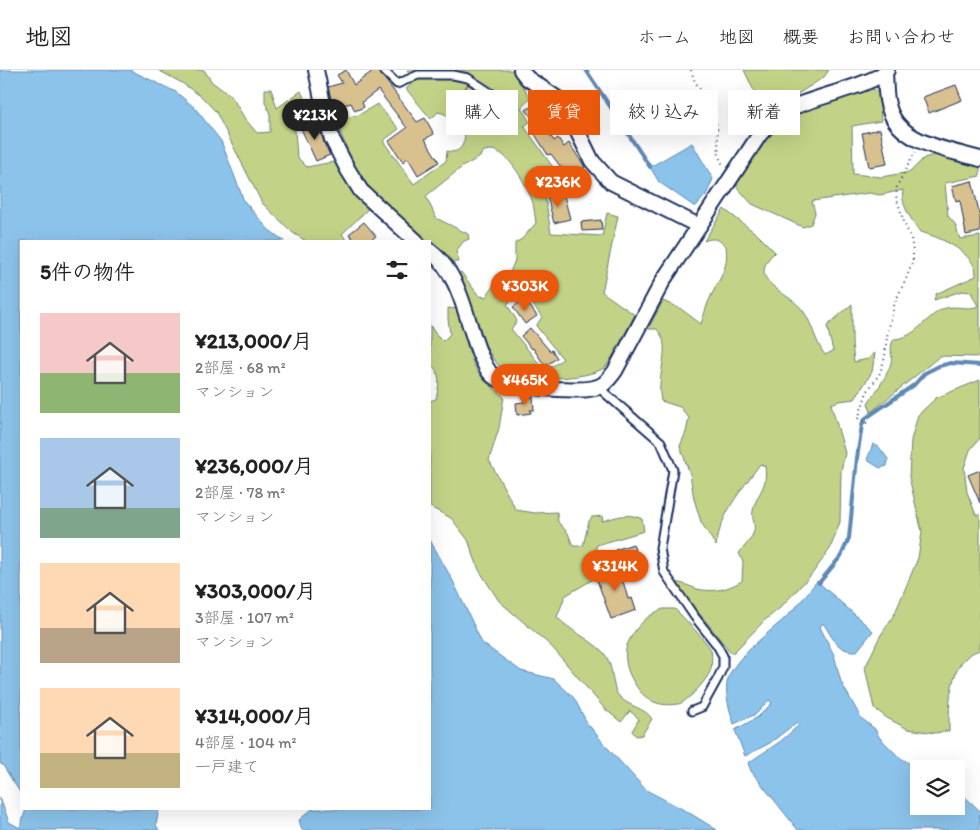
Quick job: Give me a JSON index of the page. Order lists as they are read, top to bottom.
{
  "page": {
    "header": "地図",
    "nav": [
      "ホーム",
      "地図",
      "概要",
      "お問い合わせ"
    ],
    "chip": [
      "購入",
      "賃貸",
      "絞り込み",
      "新着"
    ],
    "price": [
      "¥213K",
      "¥236K",
      "¥303K",
      "¥465K",
      "¥314K"
    ],
    "heading": "5件の物件",
    "list": [
      {
        "name": "¥213,000/月",
        "note": "2部屋 · 68 m² · マンション"
      },
      {
        "name": "¥236,000/月",
        "note": "2部屋 · 78 m² · マンション"
      },
      {
        "name": "¥303,000/月",
        "note": "3部屋 · 107 m² · マンション"
      },
      {
        "name": "¥314,000/月",
        "note": "4部屋 · 104 m² · 一戸建て"
      }
    ]
  }
}
